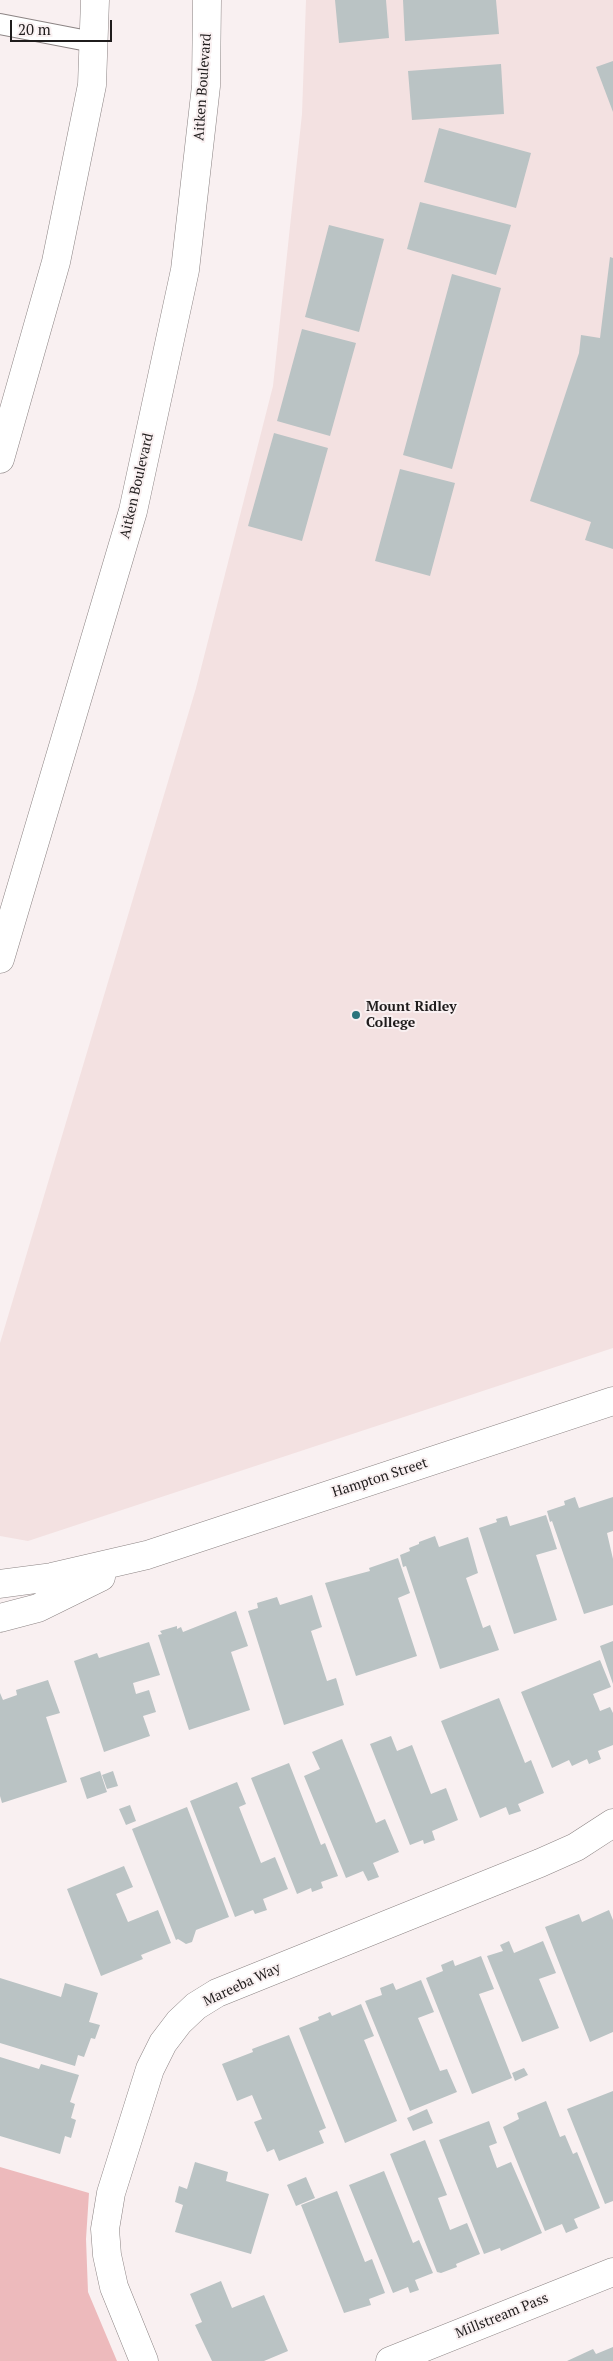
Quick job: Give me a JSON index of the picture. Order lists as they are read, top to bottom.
{
  "streets": {
    "street": [
      "Aitken Boulevard",
      "Hampton Street",
      "Mareeba Way",
      "Millstream Pass"
    ]
  },
  "places": ["Mount Ridley College"],
  "scale_bar": "20 m"
}
